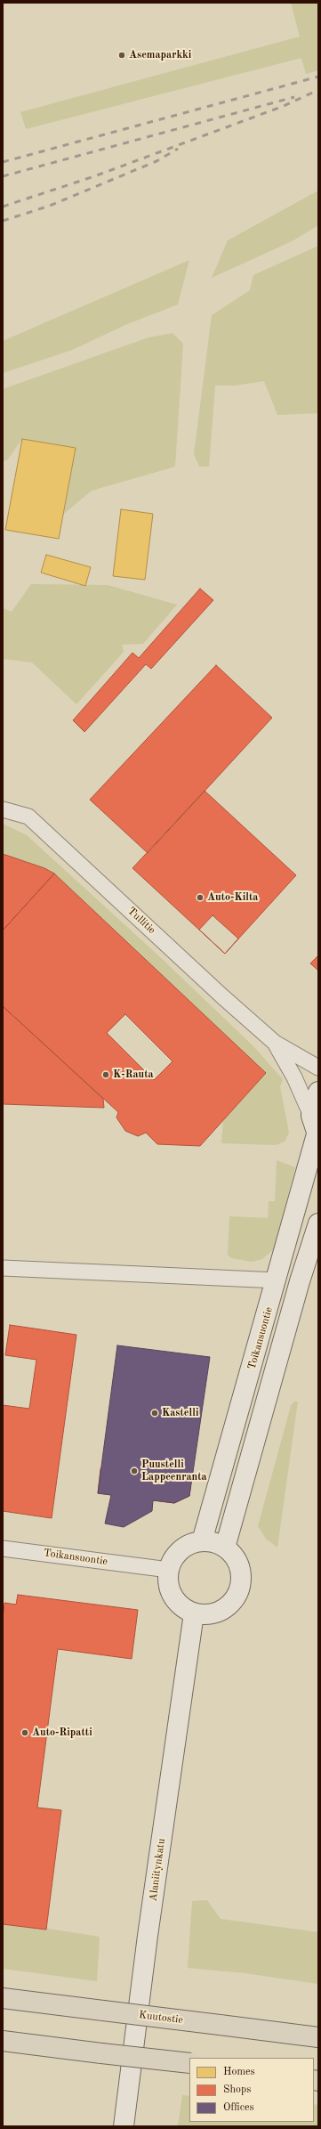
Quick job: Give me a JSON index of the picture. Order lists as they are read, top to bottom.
{
  "streets": {
    "highway": ["Kuutostie"],
    "main road": ["Toikansuontie", "Alaniitynkatu"],
    "street": ["Tullitie"]
  },
  "crossings": [
    ["Toikansuontie", "Alaniitynkatu"]
  ],
  "places": [
    "Asemaparkki",
    "Auto-Kilta",
    "K-Rauta",
    "Kastelli",
    "Puustelli Lappeenranta",
    "Auto-Ripatti"
  ],
  "legend": ["Homes", "Shops", "Offices"]
}
